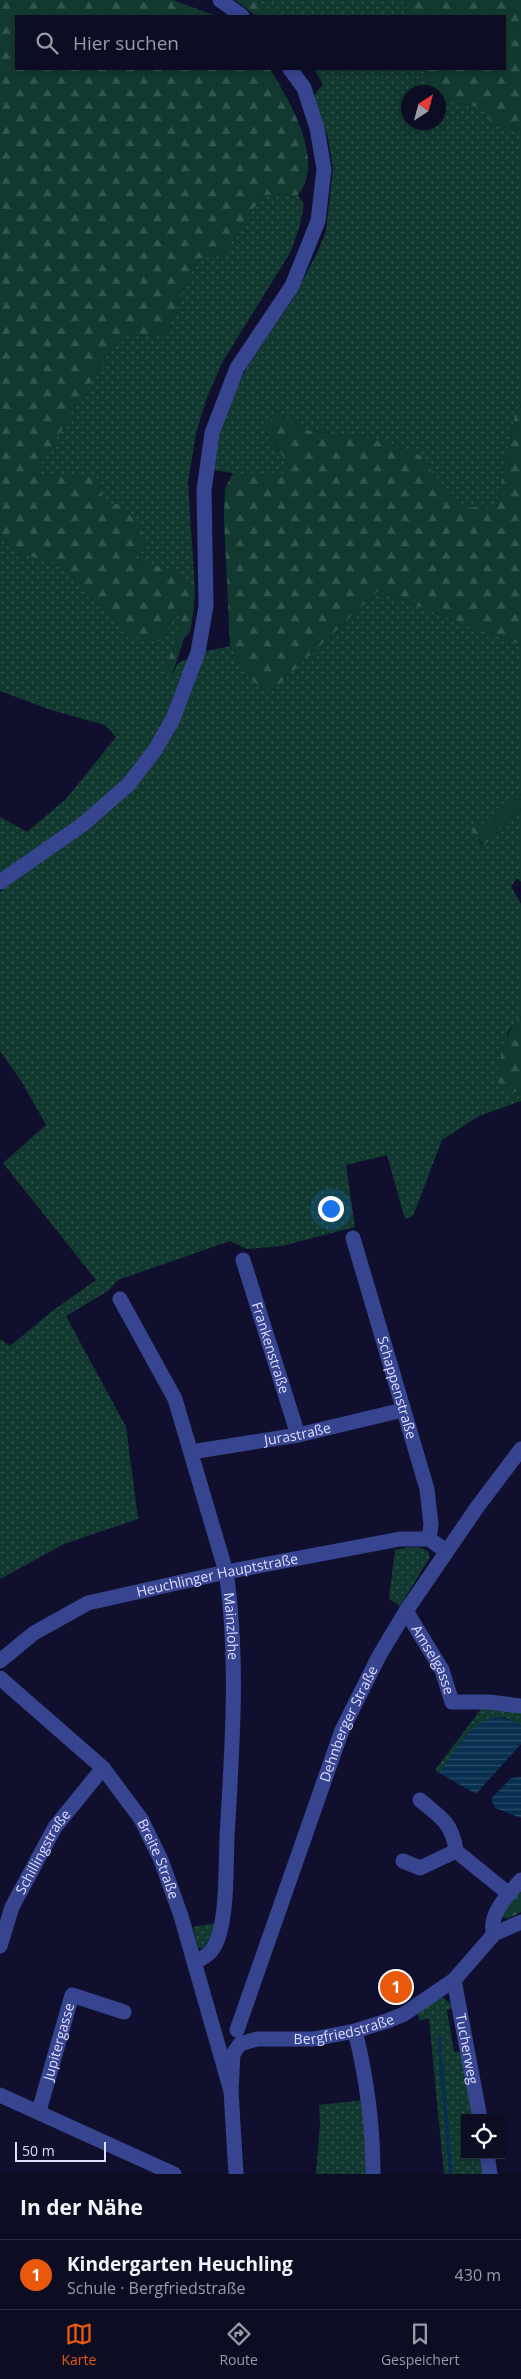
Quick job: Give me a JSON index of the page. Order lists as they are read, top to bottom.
{
  "streets": {
    "street": [
      "Frankenstraße",
      "Schappenstraße",
      "Jurastraße",
      "Heuchlinger Hauptstraße",
      "Mainzlohe",
      "Amselgasse",
      "Dehnberger Straße",
      "Schillingstraße",
      "Breite Straße",
      "Bergfriedstraße",
      "Jupitergasse",
      "Tucherweg"
    ]
  },
  "crossings": [
    ["Frankenstraße", "Jurastraße"],
    ["Schappenstraße", "Jurastraße"],
    ["Schappenstraße", "Heuchlinger Hauptstraße"],
    ["Jurastraße", "Mainzlohe"],
    ["Heuchlinger Hauptstraße", "Mainzlohe"],
    ["Mainzlohe", "Breite Straße"],
    ["Amselgasse", "Dehnberger Straße"],
    ["Schillingstraße", "Breite Straße"],
    ["Bergfriedstraße", "Tucherweg"]
  ],
  "scale_bar": "50 m",
  "north": "top right",
  "page": {
    "search": "Hier suchen",
    "pins": "1",
    "scale": "50 m",
    "heading": "In der Nähe",
    "list": [
      {
        "mark": "1",
        "name": "Kindergarten Heuchling",
        "note": "Schule · Bergfriedstraße",
        "value": "430 m"
      }
    ],
    "nav": ["Karte", "Route", "Gespeichert"]
  }
}
